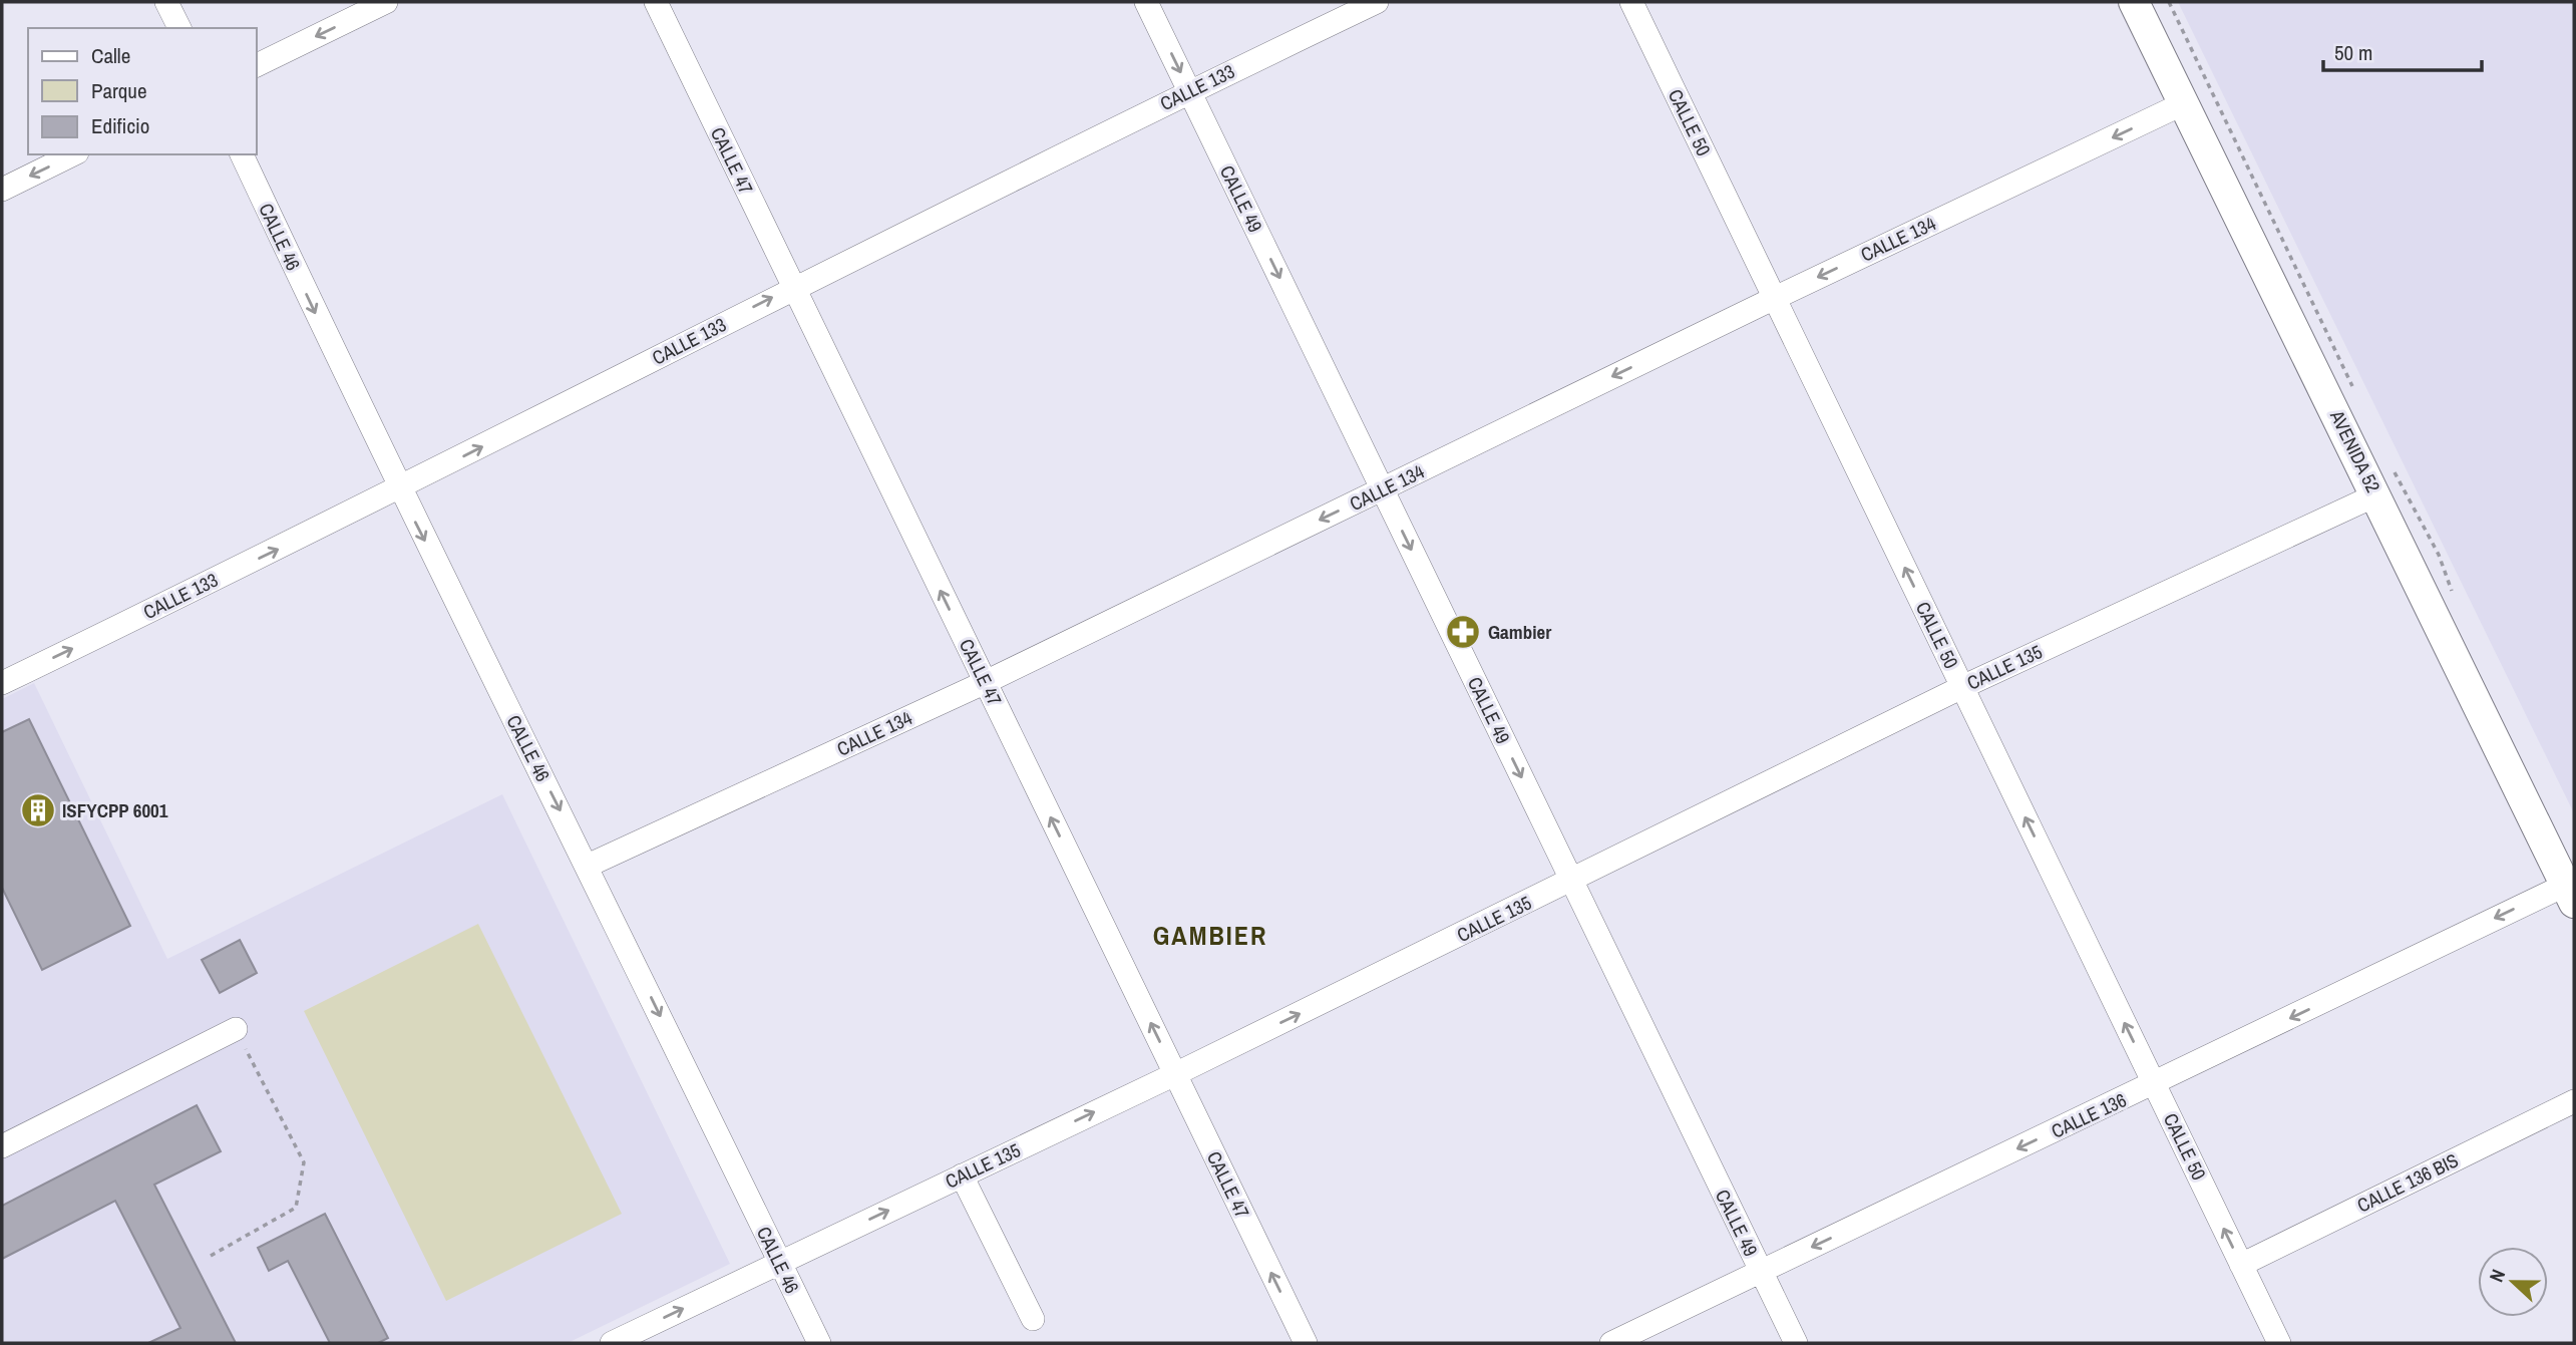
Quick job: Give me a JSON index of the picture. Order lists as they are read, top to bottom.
{
  "streets": {
    "main road": ["AVENIDA 52"],
    "street": [
      "CALLE 133",
      "CALLE 50",
      "CALLE 47",
      "CALLE 49",
      "CALLE 46",
      "CALLE 134",
      "CALLE 135",
      "CALLE 136",
      "CALLE 136 BIS"
    ]
  },
  "crossings": [
    ["CALLE 133", "CALLE 47"],
    ["CALLE 133", "CALLE 49"],
    ["CALLE 133", "CALLE 46"],
    ["CALLE 50", "CALLE 134"],
    ["CALLE 50", "CALLE 135"],
    ["CALLE 50", "CALLE 136"],
    ["CALLE 50", "CALLE 136 BIS"],
    ["CALLE 47", "CALLE 134"],
    ["CALLE 47", "CALLE 135"],
    ["CALLE 49", "CALLE 134"],
    ["CALLE 49", "CALLE 135"],
    ["CALLE 49", "CALLE 136"],
    ["CALLE 46", "CALLE 134"],
    ["CALLE 46", "CALLE 135"],
    ["CALLE 134", "AVENIDA 52"],
    ["AVENIDA 52", "CALLE 135"],
    ["AVENIDA 52", "CALLE 136"]
  ],
  "one_way": [
    "CALLE 133",
    "CALLE 50",
    "CALLE 47",
    "CALLE 49",
    "CALLE 46",
    "CALLE 134",
    "CALLE 135",
    "CALLE 136"
  ],
  "districts": ["GAMBIER"],
  "places": {
    "pharmacy": ["Gambier"],
    "building": ["ISFYCPP 6001"]
  },
  "legend": ["Calle", "Parque", "Edificio"],
  "scale_bar": "50 m",
  "north": "left"
}
